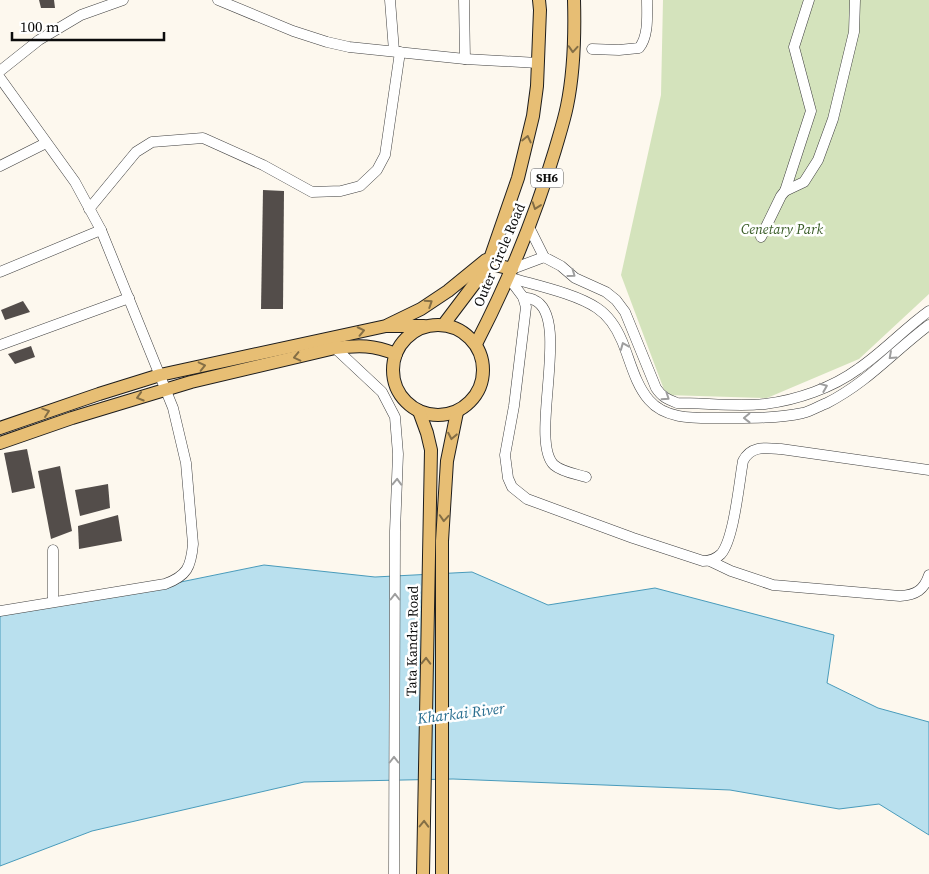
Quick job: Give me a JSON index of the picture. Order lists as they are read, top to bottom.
{
  "streets": {
    "main road": ["SH6", "Outer Circle Road", "Tata Kandra Road"]
  },
  "crossings": [
    ["SH6", "Outer Circle Road"],
    ["SH6", "Tata Kandra Road"],
    ["Outer Circle Road", "Tata Kandra Road"]
  ],
  "water": ["Kharkai River"],
  "parks": ["Cenetary Park"],
  "scale_bar": "100 m"
}
